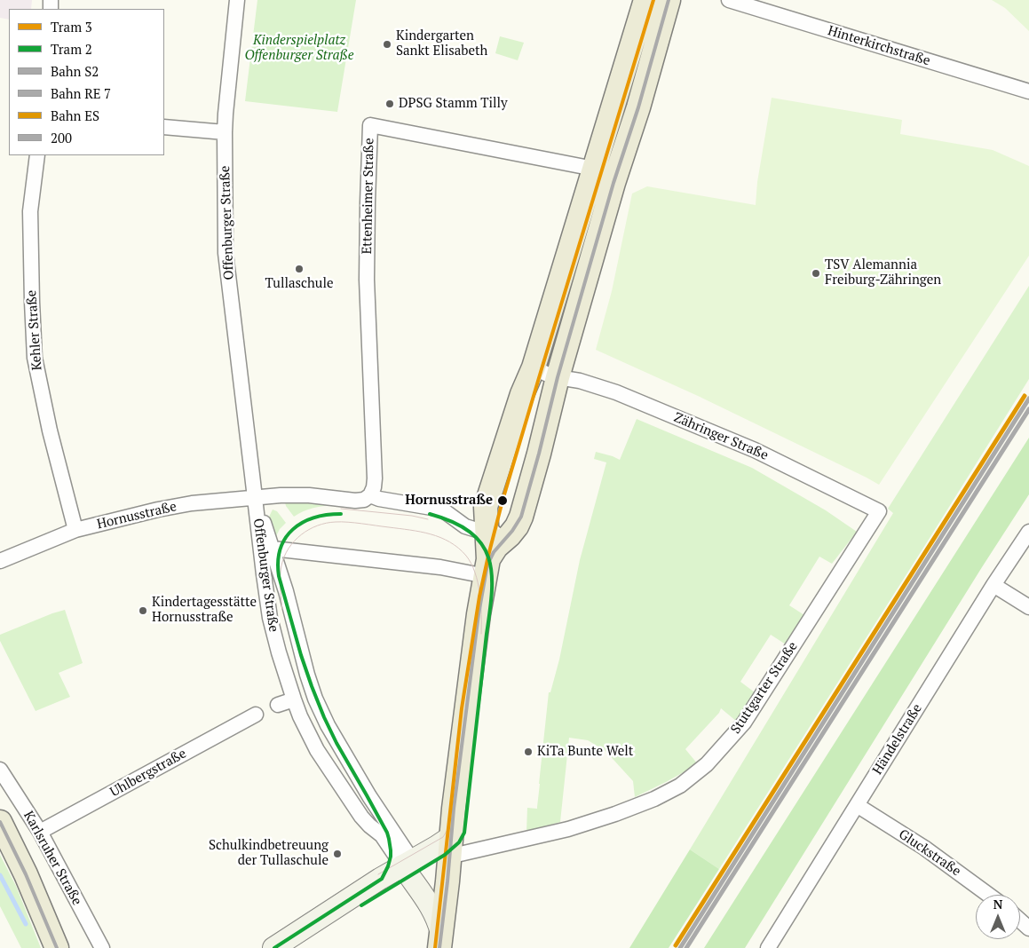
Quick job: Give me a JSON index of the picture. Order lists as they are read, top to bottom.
{
  "streets": {
    "street": [
      "Hinterkirchstraße",
      "Ettenheimer Straße",
      "Offenburger Straße",
      "Kehler Straße",
      "Zähringer Straße",
      "Hornusstraße",
      "Stuttgarter Straße",
      "Händelstraße",
      "Uhlbergstraße",
      "Gluckstraße",
      "Karlsruher Straße"
    ]
  },
  "crossings": [
    ["Ettenheimer Straße", "Hornusstraße"],
    ["Offenburger Straße", "Hornusstraße"],
    ["Offenburger Straße", "Stuttgarter Straße"],
    ["Kehler Straße", "Hornusstraße"],
    ["Zähringer Straße", "Stuttgarter Straße"],
    ["Händelstraße", "Gluckstraße"],
    ["Uhlbergstraße", "Karlsruher Straße"]
  ],
  "parks": ["Kinderspielplatz Offenburger Straße"],
  "places": [
    "Kindergarten Sankt Elisabeth",
    "DPSG Stamm Tilly",
    "Tullaschule",
    "TSV Alemannia Freiburg-Zähringen",
    "Hornusstraße",
    "Kindertagesstätte Hornusstraße",
    "KiTa Bunte Welt",
    "Schulkindbetreuung der Tullaschule"
  ],
  "lines": [
    "tram line 3",
    "transit line 200",
    "rail line ES",
    "rail line S2",
    "tram line 2"
  ],
  "legend": [
    "Tram 3",
    "Tram 2",
    "Bahn S2",
    "Bahn RE 7",
    "Bahn ES",
    "200"
  ],
  "north": "top"
}
